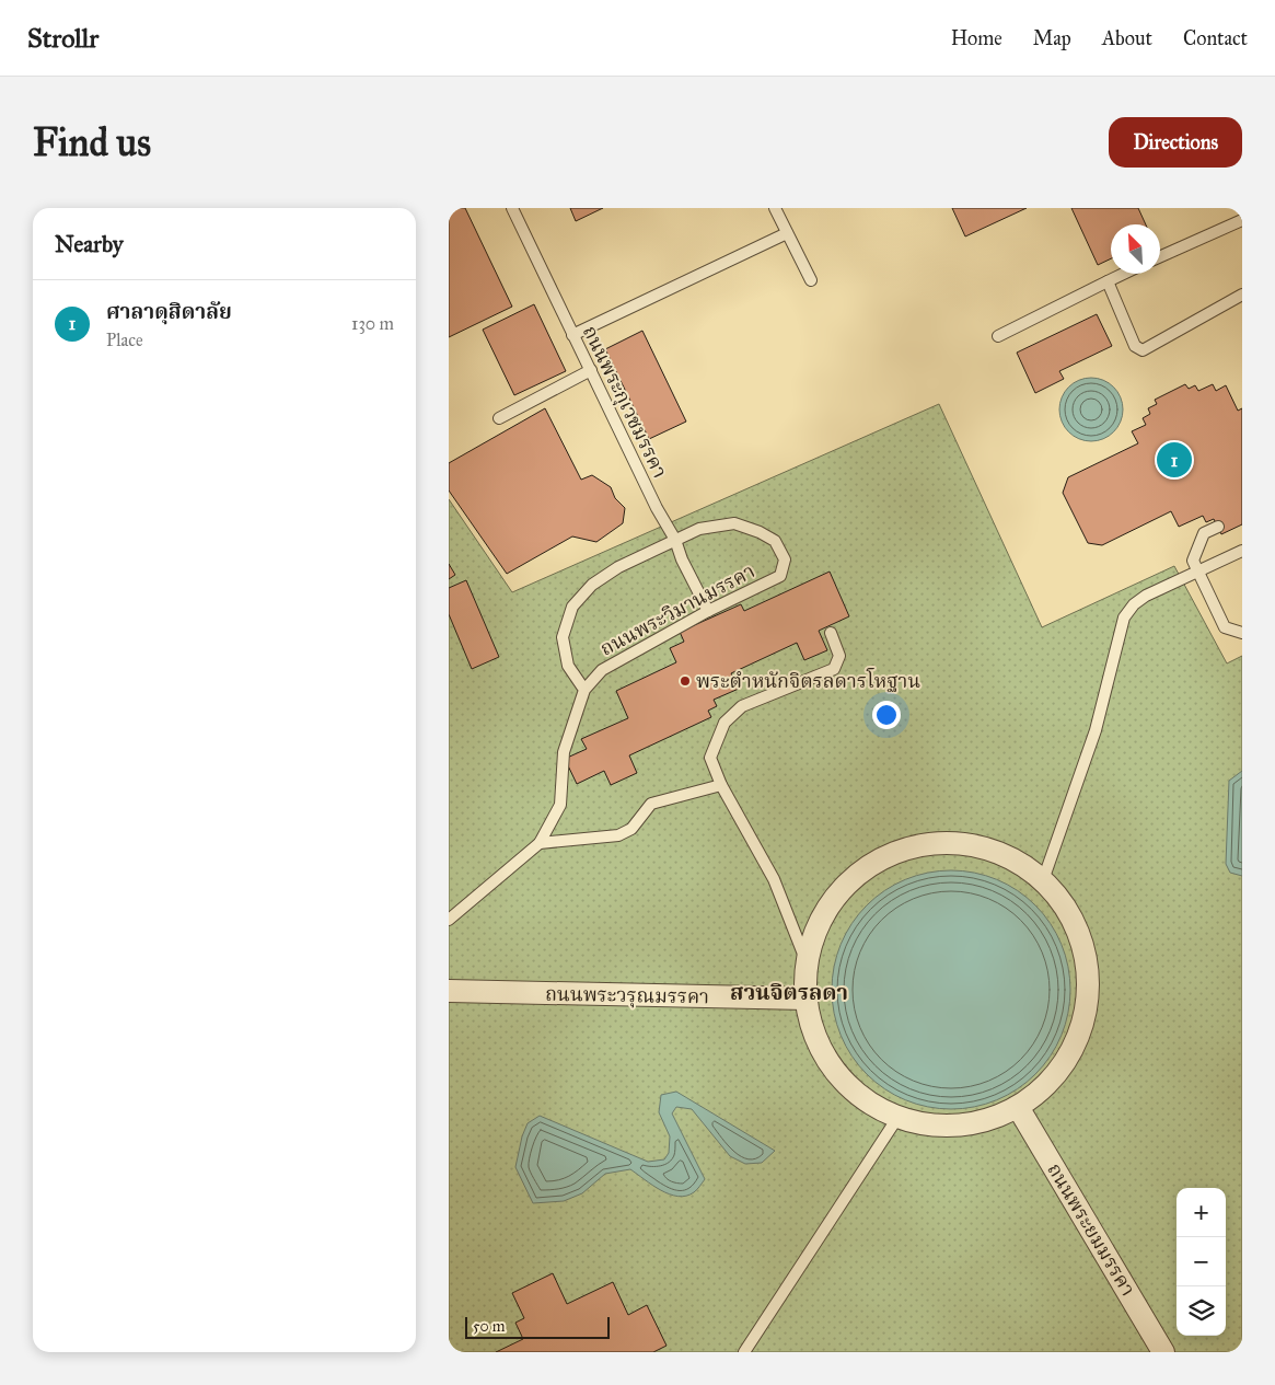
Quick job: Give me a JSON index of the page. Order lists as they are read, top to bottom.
{
  "streets": {
    "street": ["ถนนพระวรุณมรรคา", "ถนนพระยมมรรคา"],
    "lane": ["ถนนพระกุเวชมรรคา", "ถนนพระวิมานมรรคา"]
  },
  "crossings": [
    ["ถนนพระกุเวชมรรคา", "ถนนพระวิมานมรรคา"]
  ],
  "districts": ["สวนจิตรลดา"],
  "places": ["พระตำหนักจิตรลดารโหฐาน"],
  "scale_bar": "50 m",
  "north": "top left",
  "page": {
    "header": "Strollr",
    "nav": [
      "Home",
      "Map",
      "About",
      "Contact"
    ],
    "buttons": "Directions",
    "title": "Find us",
    "heading": "Nearby",
    "list": [
      {
        "mark": "1",
        "name": "ศาลาดุสิดาลัย",
        "note": "Place",
        "value": "130 m"
      }
    ],
    "pins": "1",
    "map_buttons": ["+", "−"],
    "scale": "50 m"
  }
}
